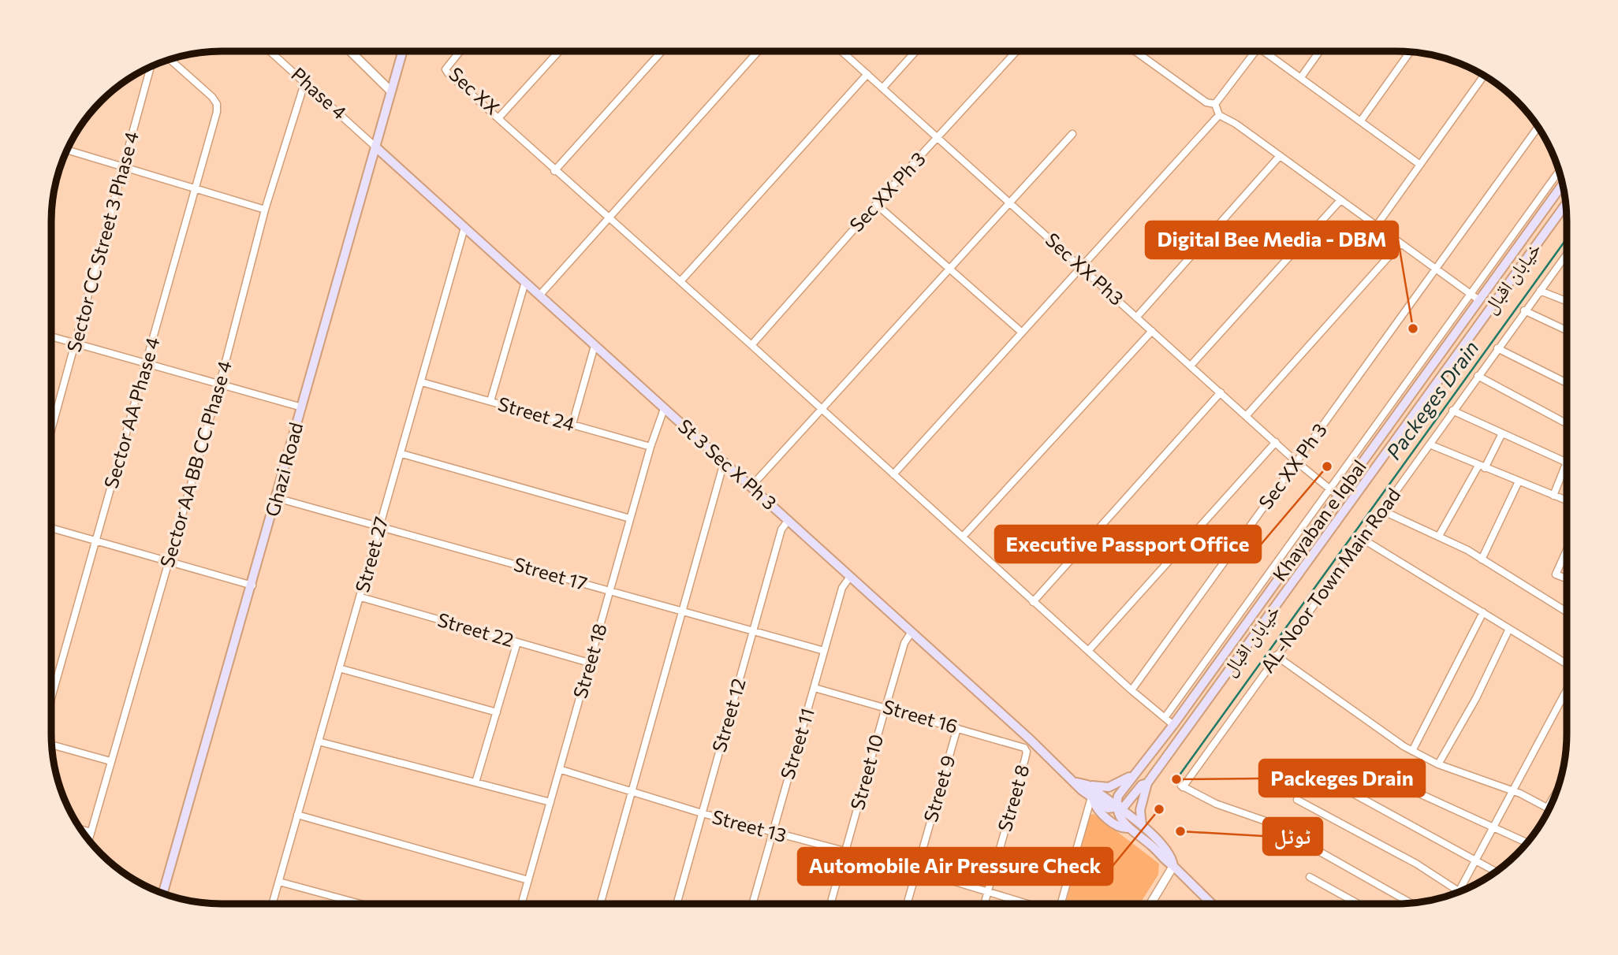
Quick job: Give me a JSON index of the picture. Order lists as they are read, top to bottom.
{
  "streets": {
    "main road": [
      "خیابان اقبال",
      "St 3 Sec X Ph 3",
      "Ghazi Road",
      "Khayaban e Iqbal"
    ],
    "street": [
      "Sec XX",
      "Phase 4",
      "Sec XX Ph 3",
      "Sector CC Street 3 Phase 4",
      "Sec XX Ph3",
      "Sector AA Phase 4",
      "Street 24",
      "Sector AA BB CC Phase 4",
      "Street 27",
      "Street 17",
      "AL-Noor Town Main Road",
      "Street 22",
      "Street 18",
      "Street 12",
      "Street 16",
      "Street 11",
      "Street 10",
      "Street 9",
      "Street 8",
      "Street 13"
    ]
  },
  "crossings": [
    ["Phase 4", "Sector AA BB CC Phase 4"],
    ["Phase 4", "St 3 Sec X Ph 3"],
    ["Phase 4", "Ghazi Road"],
    ["Sec XX Ph 3", "Sec XX Ph3"],
    ["Sec XX Ph3", "Khayaban e Iqbal"],
    ["خیابان اقبال", "St 3 Sec X Ph 3"],
    ["خیابان اقبال", "Khayaban e Iqbal"],
    ["Street 24", "Street 27"],
    ["Street 24", "Street 18"],
    ["St 3 Sec X Ph 3", "Ghazi Road"],
    ["St 3 Sec X Ph 3", "Khayaban e Iqbal"],
    ["St 3 Sec X Ph 3", "Street 27"],
    ["St 3 Sec X Ph 3", "Street 18"],
    ["St 3 Sec X Ph 3", "Street 12"],
    ["St 3 Sec X Ph 3", "Street 11"],
    ["St 3 Sec X Ph 3", "Street 10"],
    ["Ghazi Road", "Street 17"],
    ["Street 27", "Street 17"],
    ["Street 27", "Street 22"],
    ["Street 17", "Street 18"],
    ["Street 17", "Street 12"],
    ["Street 17", "Street 11"],
    ["Street 22", "Street 18"],
    ["Street 18", "Street 13"],
    ["Street 12", "Street 13"],
    ["Street 16", "Street 11"],
    ["Street 16", "Street 10"],
    ["Street 16", "Street 9"],
    ["Street 16", "Street 8"],
    ["Street 11", "Street 13"],
    ["Street 10", "Street 13"],
    ["Street 9", "Street 13"],
    ["Street 8", "Street 13"]
  ],
  "water": ["Packeges Drain"],
  "places": [
    "Digital Bee Media - DBM",
    "Executive Passport Office",
    "Packeges Drain",
    "Automobile Air Pressure Check",
    "ٹوٹل"
  ]
}
